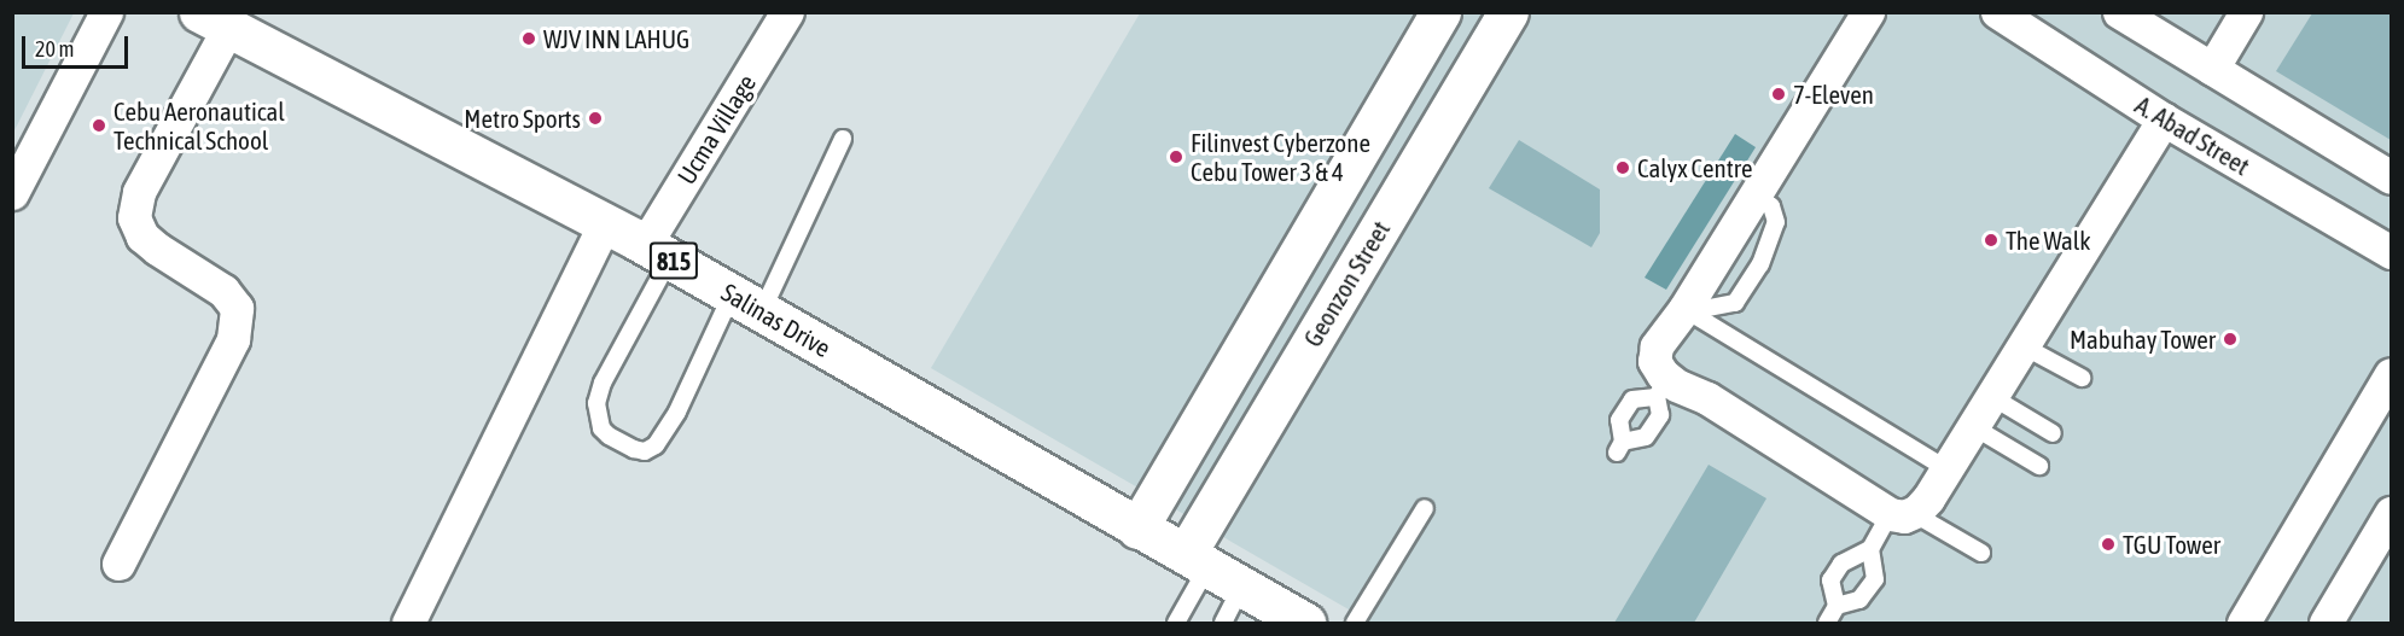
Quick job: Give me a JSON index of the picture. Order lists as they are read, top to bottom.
{
  "streets": {
    "street": [
      "Ucma Village",
      "A. Abad Street",
      "815",
      "Geonzon Street",
      "Salinas Drive"
    ]
  },
  "crossings": [
    ["Ucma Village", "Salinas Drive"],
    ["Geonzon Street", "Salinas Drive"]
  ],
  "places": [
    "WJV INN LAHUG",
    "7-Eleven",
    "Metro Sports",
    "Cebu Aeronautical Technical School",
    "Filinvest Cyberzone Cebu Tower 3 & 4",
    "Calyx Centre",
    "The Walk",
    "Mabuhay Tower",
    "TGU Tower"
  ],
  "scale_bar": "20 m"
}
